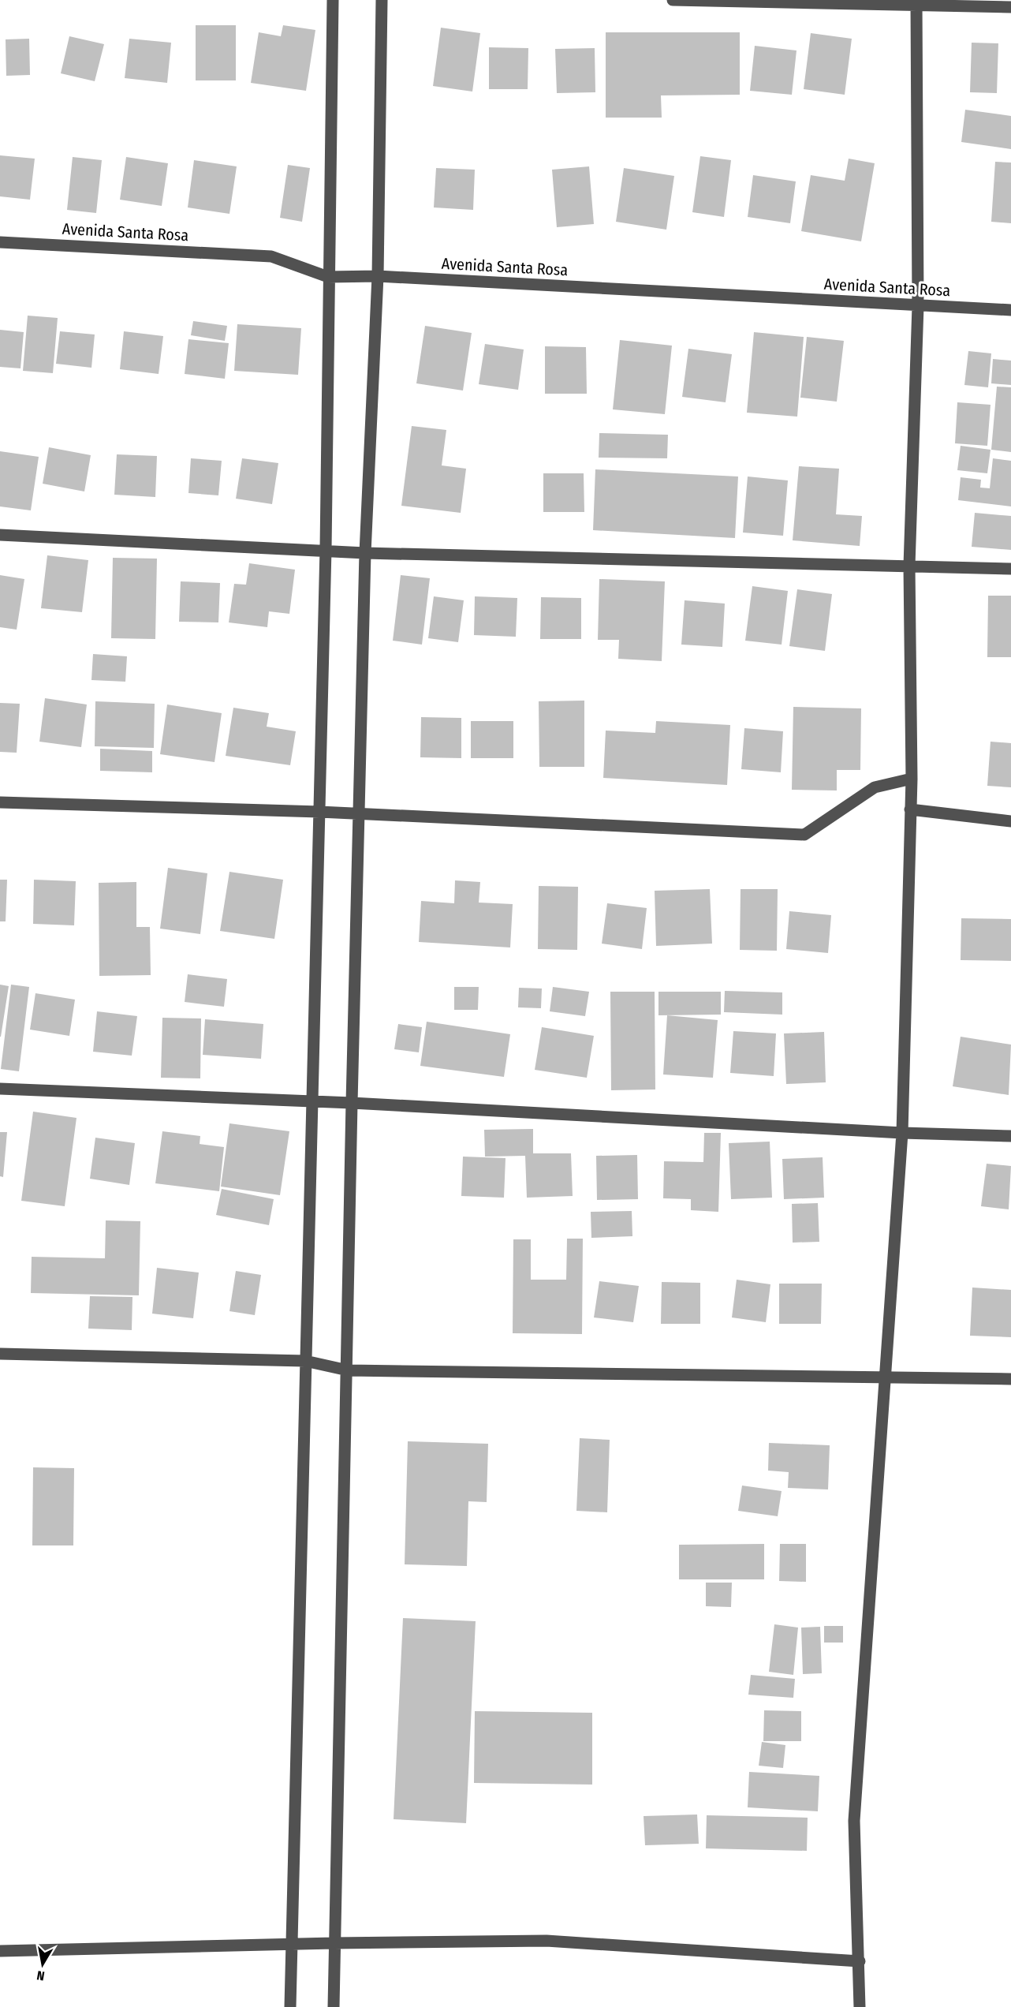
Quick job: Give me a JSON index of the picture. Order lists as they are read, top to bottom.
{
  "streets": {
    "street": ["Avenida Santa Rosa"]
  },
  "north": "bottom"
}
